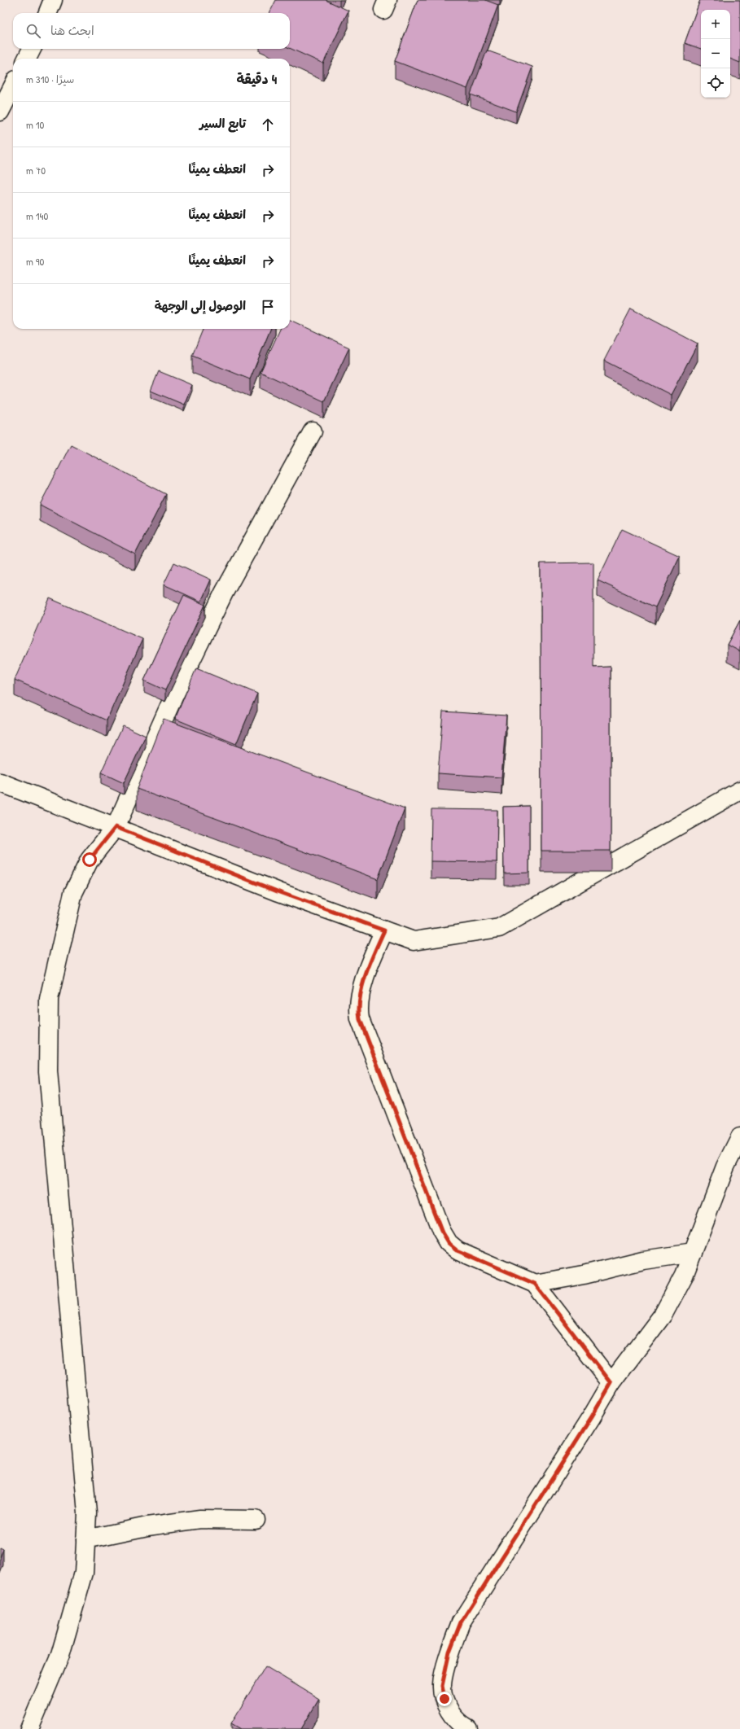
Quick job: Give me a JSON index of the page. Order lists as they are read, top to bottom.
{
  "page": {
    "map_buttons": ["+", "−"],
    "search": "ابحث هنا",
    "heading": ["4 دقيقة", "سيرًا · 310 m"],
    "list": [
      ["تابع السير", "10 m"],
      ["انعطف يمينًا", "70 m"],
      ["انعطف يمينًا", "140 m"],
      ["انعطف يمينًا", "90 m"],
      "الوصول إلى الوجهة"
    ]
  }
}
